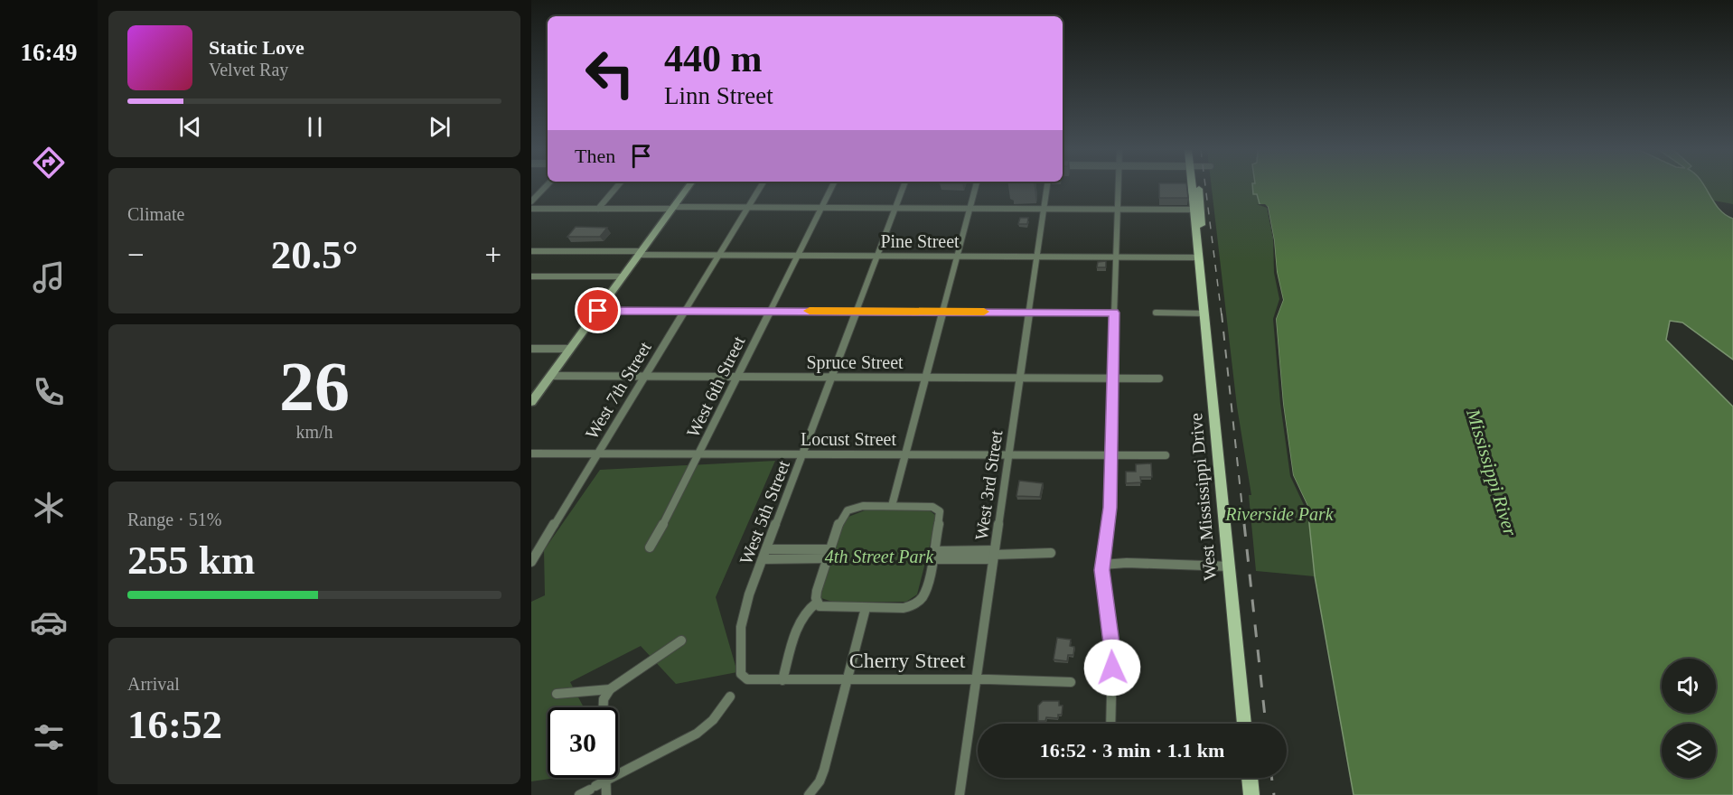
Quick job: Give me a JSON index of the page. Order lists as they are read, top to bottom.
{
  "streets": {
    "main road": ["West Mississippi Drive"],
    "street": [
      "Pine Street",
      "Spruce Street",
      "West 6th Street",
      "West 7th Street",
      "Locust Street",
      "West 3rd Street",
      "West 5th Street",
      "Cherry Street"
    ]
  },
  "crossings": [
    ["Pine Street", "West 6th Street"],
    ["Pine Street", "West 7th Street"],
    ["Pine Street", "West 3rd Street"],
    ["Pine Street", "West Mississippi Drive"],
    ["Pine Street", "West 5th Street"],
    ["Spruce Street", "West 6th Street"],
    ["Spruce Street", "West 7th Street"],
    ["Spruce Street", "West 3rd Street"],
    ["Spruce Street", "West 5th Street"],
    ["West 6th Street", "Locust Street"],
    ["West 7th Street", "Locust Street"],
    ["Locust Street", "West 3rd Street"],
    ["Locust Street", "West 5th Street"],
    ["West 3rd Street", "Cherry Street"],
    ["West 5th Street", "Cherry Street"]
  ],
  "water": ["Mississippi River"],
  "parks": ["Riverside Park", "4th Street Park"],
  "page": {
    "tabs": "16:49",
    "turn": ["440 m", "Linn Street"],
    "song": ["Static Love", "Velvet Ray"],
    "then": "Then",
    "tile": [
      "Climate",
      ["26", "km/h"],
      ["Range · 51%", "255 km"],
      ["Arrival", "16:52"]
    ],
    "heat": ["−", "20.5°", "+"],
    "limit": "30",
    "trip": "16:52 · 3 min · 1.1 km"
  }
}
